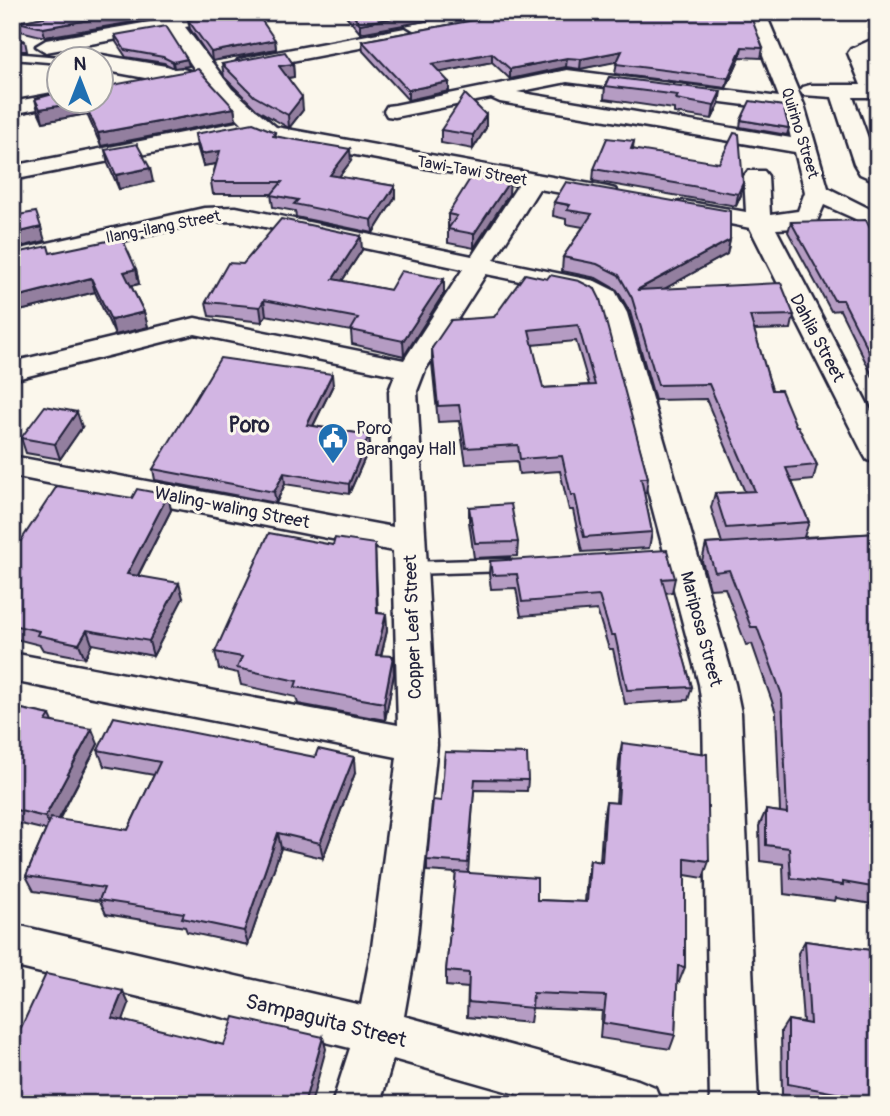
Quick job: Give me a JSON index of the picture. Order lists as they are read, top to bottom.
{
  "streets": {
    "street": [
      "Quirino Street",
      "Tawi-Tawi Street",
      "Ilang-ilang Street",
      "Dahlia Street",
      "Waling-waling Street",
      "Copper Leaf Street",
      "Mariposa Street",
      "Sampaguita Street"
    ]
  },
  "crossings": [
    ["Tawi-Tawi Street", "Copper Leaf Street"],
    ["Ilang-ilang Street", "Copper Leaf Street"],
    ["Ilang-ilang Street", "Mariposa Street"],
    ["Waling-waling Street", "Copper Leaf Street"],
    ["Copper Leaf Street", "Mariposa Street"],
    ["Copper Leaf Street", "Sampaguita Street"]
  ],
  "districts": ["Poro"],
  "places": {
    "public building": ["Poro Barangay Hall"]
  },
  "north": "top"
}
